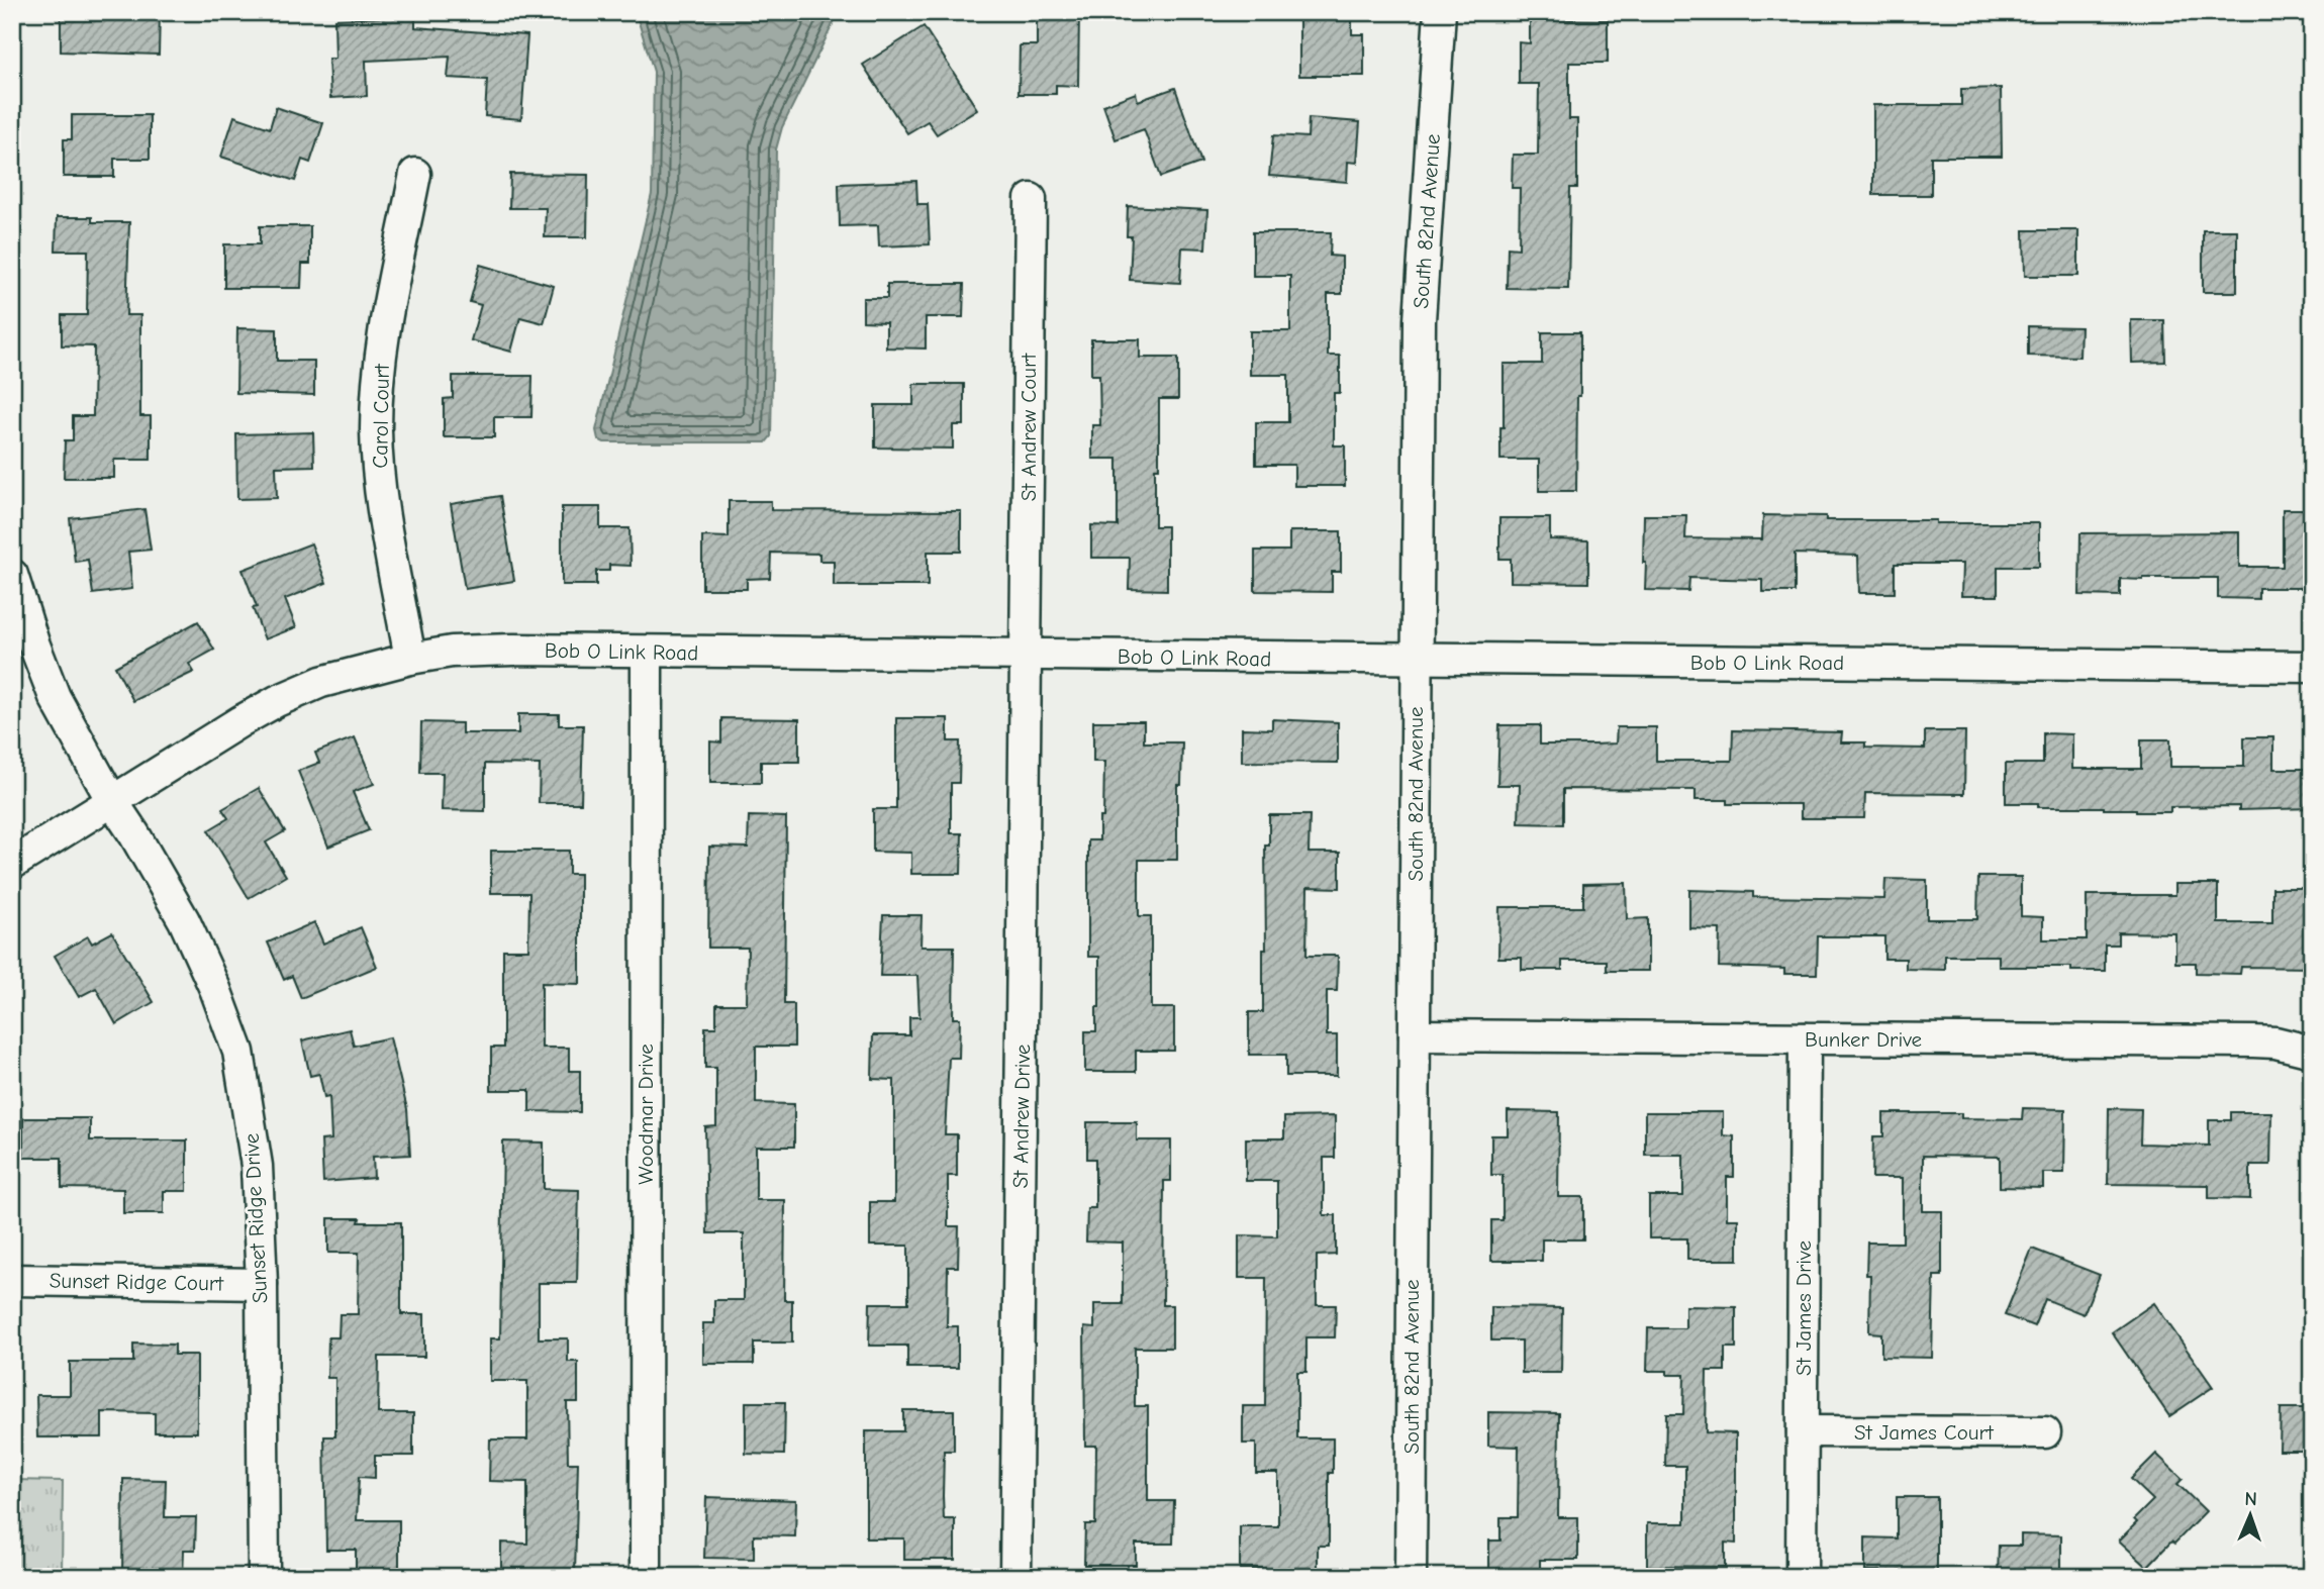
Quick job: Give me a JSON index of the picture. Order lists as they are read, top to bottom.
{
  "streets": {
    "street": [
      "South 82nd Avenue",
      "Carol Court",
      "St Andrew Court",
      "Bob O Link Road",
      "Bunker Drive",
      "Woodmar Drive",
      "St Andrew Drive",
      "Sunset Ridge Drive",
      "Sunset Ridge Court",
      "St James Drive",
      "St James Court"
    ]
  },
  "crossings": [
    ["South 82nd Avenue", "Bob O Link Road"],
    ["South 82nd Avenue", "Bunker Drive"],
    ["Carol Court", "Bob O Link Road"],
    ["St Andrew Court", "Bob O Link Road"],
    ["St Andrew Court", "St Andrew Drive"],
    ["Bob O Link Road", "Woodmar Drive"],
    ["Bob O Link Road", "St Andrew Drive"],
    ["Bob O Link Road", "Sunset Ridge Drive"],
    ["Bunker Drive", "St James Drive"],
    ["Sunset Ridge Drive", "Sunset Ridge Court"],
    ["St James Drive", "St James Court"]
  ],
  "north": "top"
}
